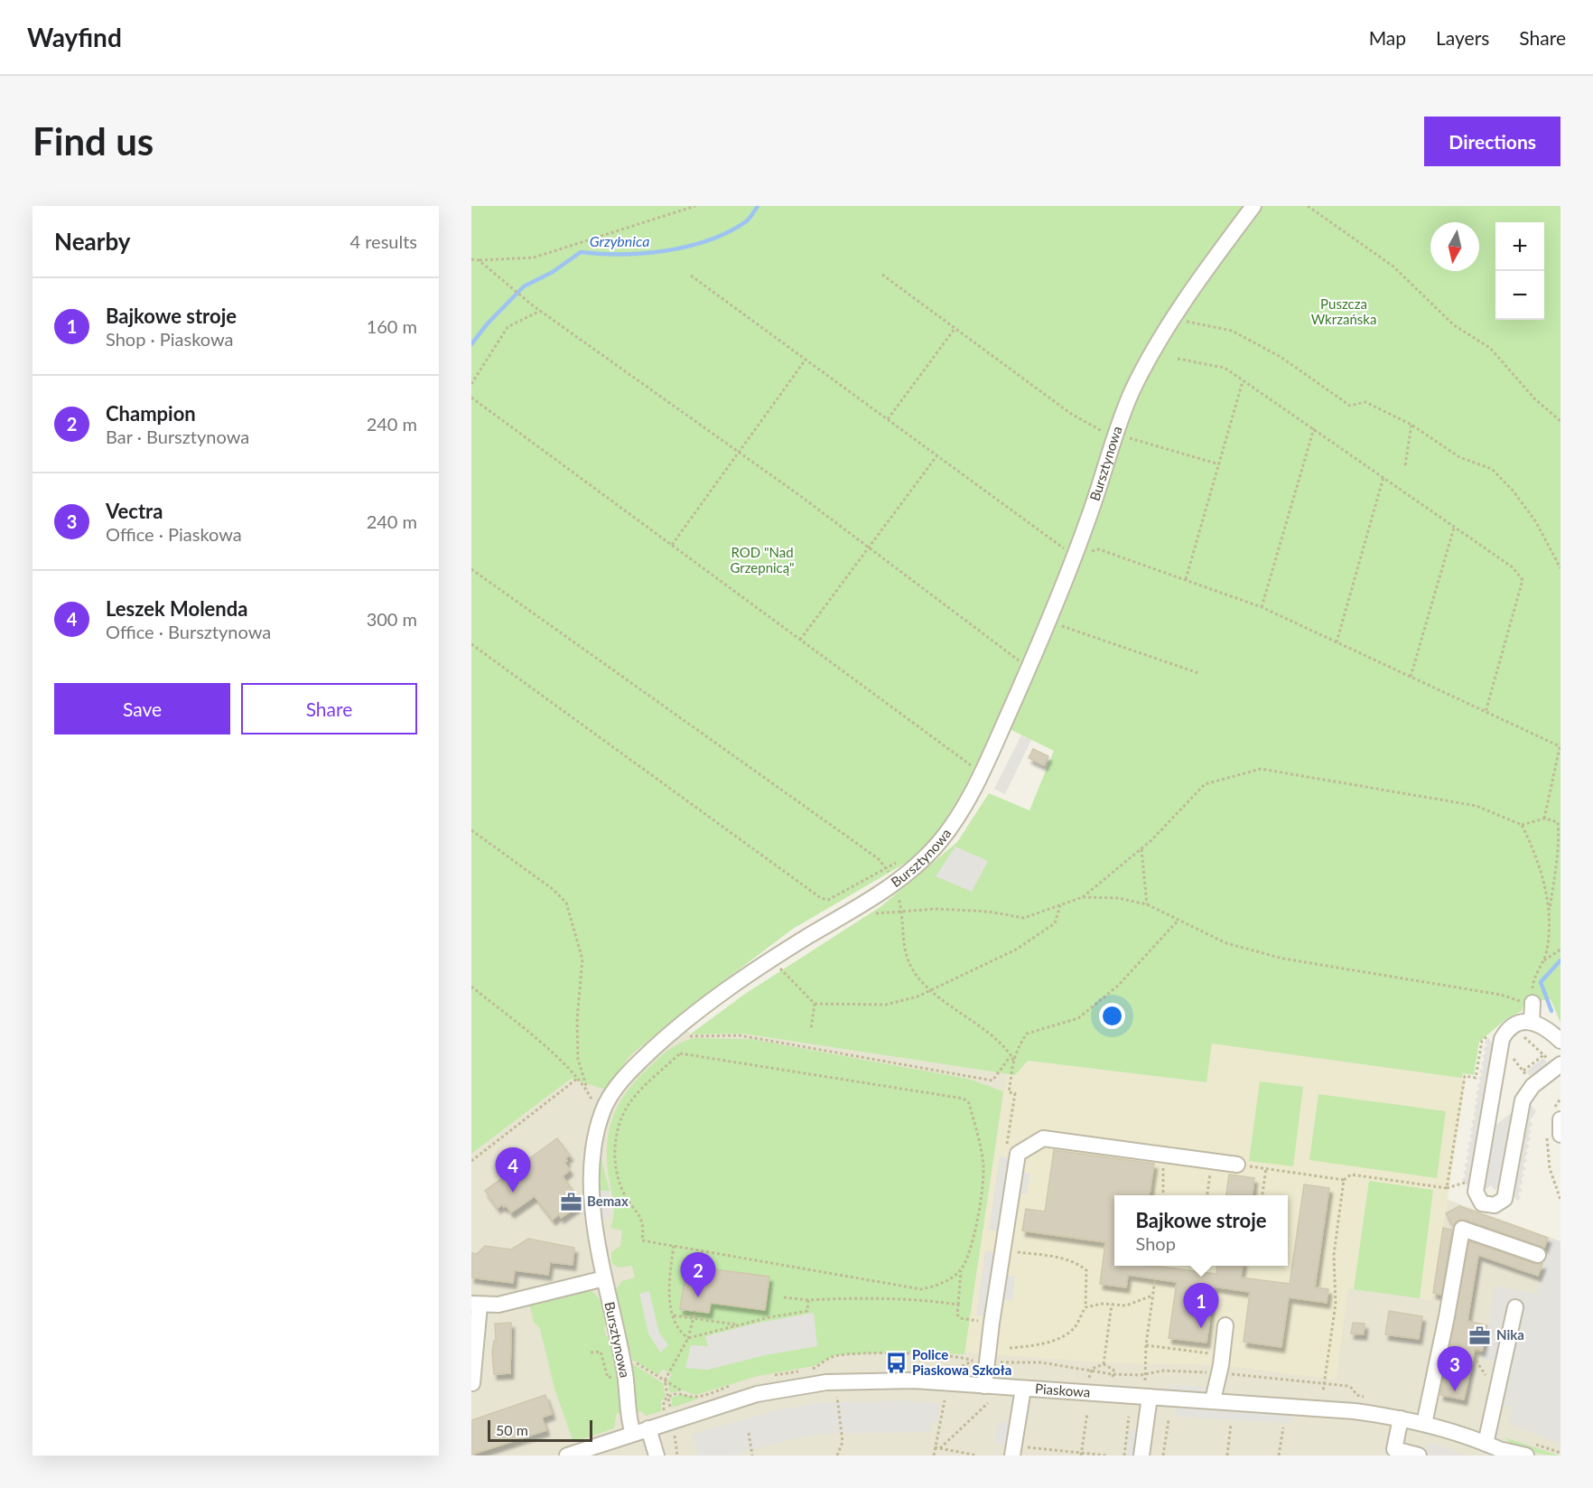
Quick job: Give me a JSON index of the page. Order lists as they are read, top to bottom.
{
  "streets": {
    "street": ["Bursztynowa", "Piaskowa"]
  },
  "crossings": [
    ["Bursztynowa", "Piaskowa"]
  ],
  "water": ["Grzybnica"],
  "parks": ["Puszcza Wkrzańska", "ROD \"Nad Grzepnicą\""],
  "places": {
    "office": ["Bemax", "Nika"],
    "bus stop": ["Police Piaskowa Szkoła"]
  },
  "scale_bar": "50 m",
  "north": "bottom",
  "page": {
    "header": "Wayfind",
    "nav": ["Map", "Layers", "Share"],
    "buttons": [
      "Directions",
      ["Save", "Share"]
    ],
    "title": "Find us",
    "heading": ["Nearby", "4 results"],
    "map_buttons": ["+", "−"],
    "list": [
      {
        "mark": "1",
        "name": "Bajkowe stroje",
        "note": "Shop · Piaskowa",
        "value": "160 m"
      },
      {
        "mark": "2",
        "name": "Champion",
        "note": "Bar · Bursztynowa",
        "value": "240 m"
      },
      {
        "mark": "3",
        "name": "Vectra",
        "note": "Office · Piaskowa",
        "value": "240 m"
      },
      {
        "mark": "4",
        "name": "Leszek Molenda",
        "note": "Office · Bursztynowa",
        "value": "300 m"
      }
    ],
    "pins": [
      "4",
      "2",
      "1",
      "3"
    ],
    "popup": ["Bajkowe stroje", "Shop"],
    "scale": "50 m"
  }
}
